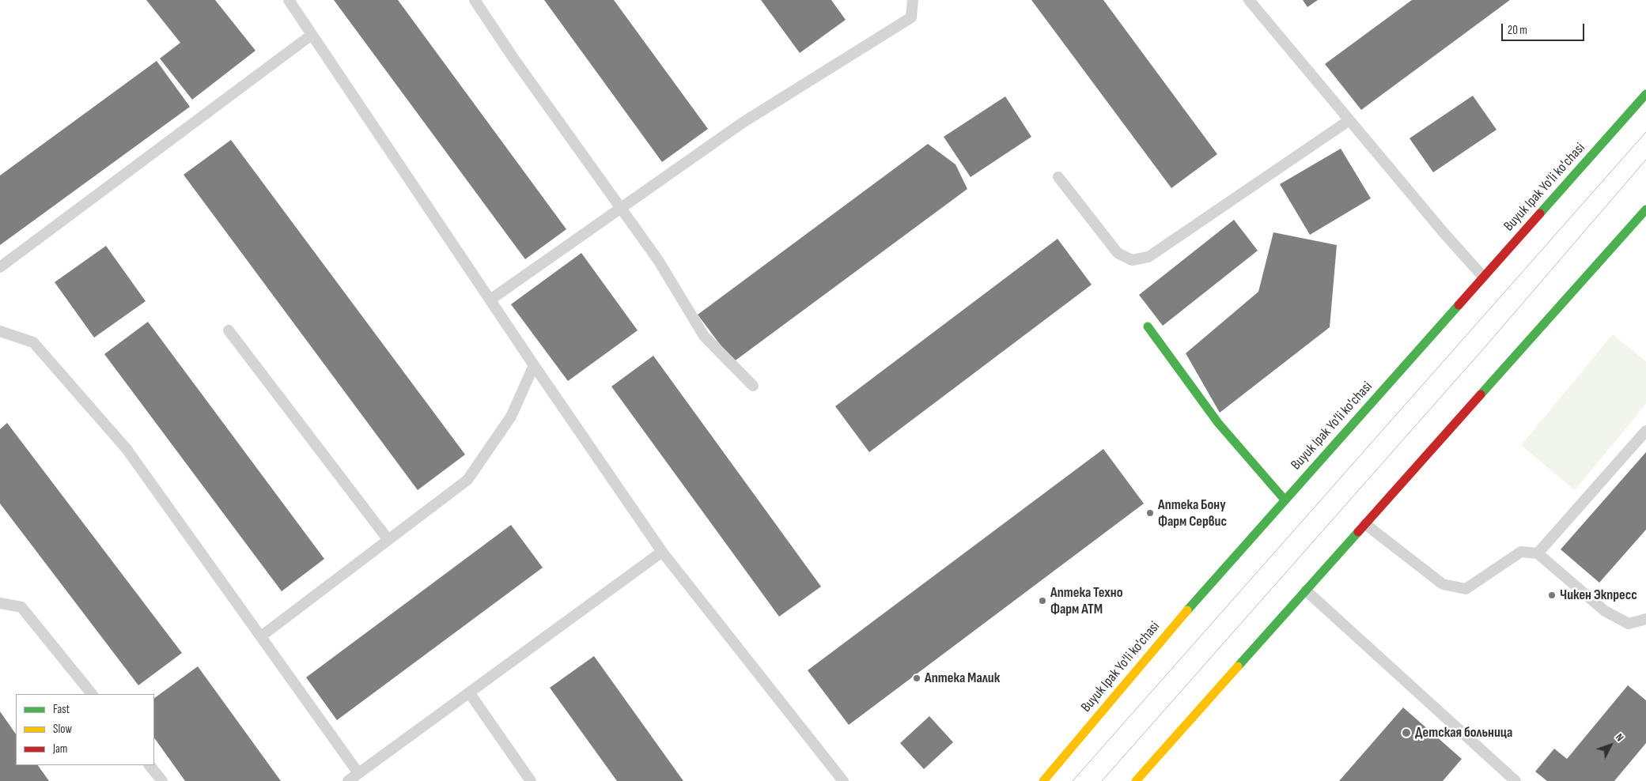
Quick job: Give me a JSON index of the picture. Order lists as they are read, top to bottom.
{
  "streets": {
    "main road": ["Buyuk Ipak Yo'li ko'chasi"]
  },
  "places": [
    "Аптека Бону Фарм Сервис",
    "Чикен Экпресс",
    "Аптека Техно Фарм АТМ",
    "Аптека Малик",
    "Детская больница"
  ],
  "legend": ["Fast", "Slow", "Jam"],
  "scale_bar": "20 m",
  "north": "top right"
}
